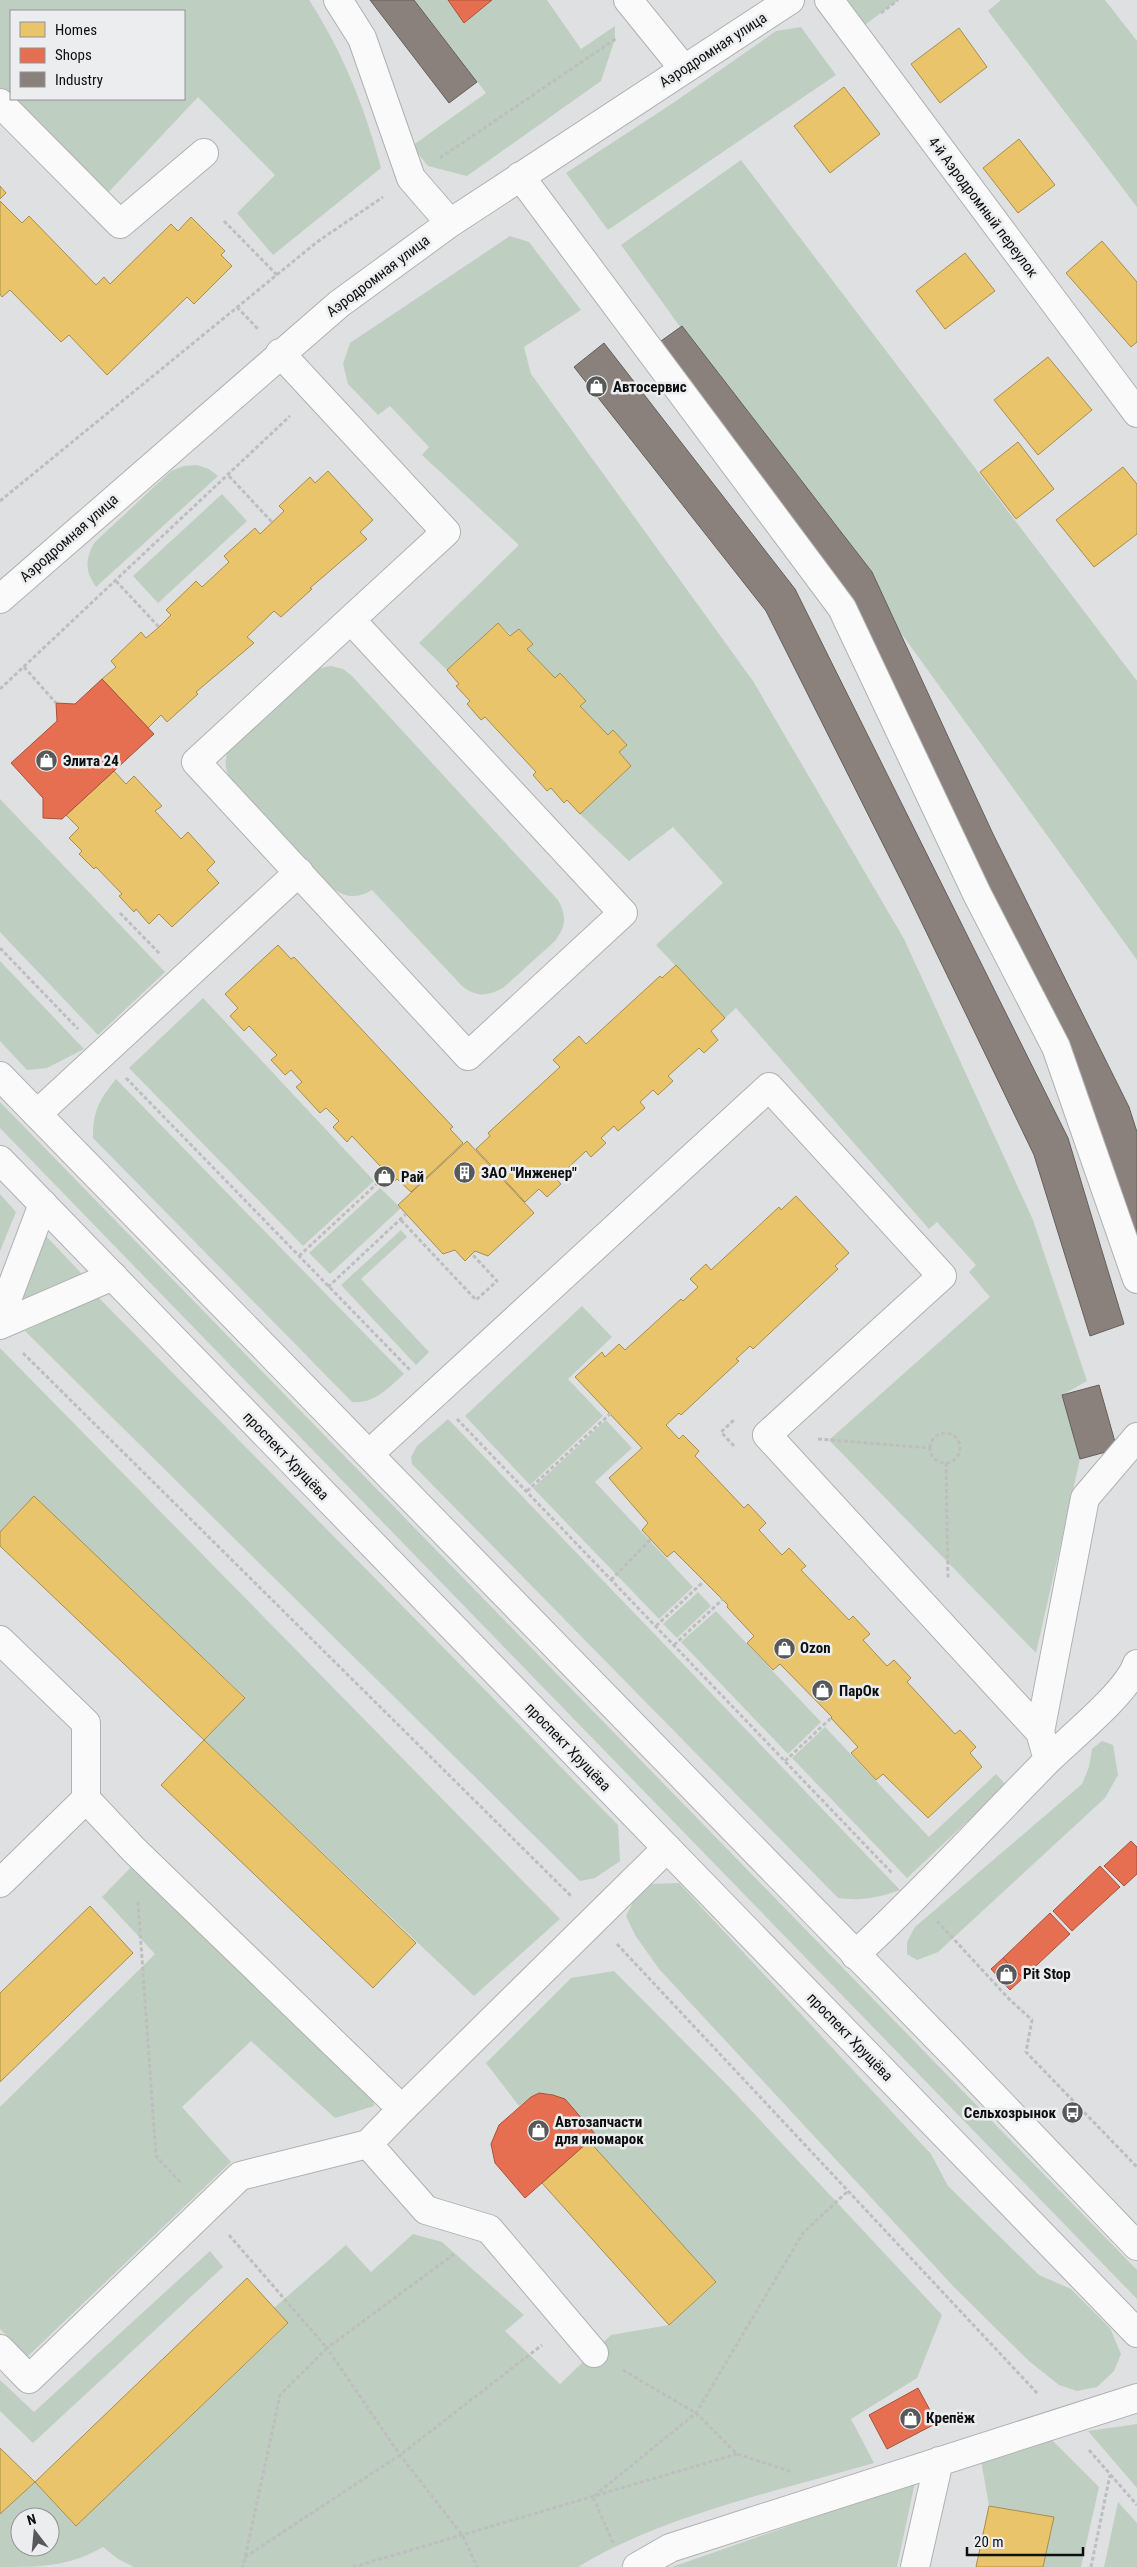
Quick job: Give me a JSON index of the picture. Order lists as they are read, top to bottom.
{
  "streets": {
    "main road": ["Аэродромная улица", "4-й Аэродромный переулок", "проспект Хрущёва"]
  },
  "places": {
    "shop": [
      "Автосервис",
      "Элита 24",
      "Рай",
      "Ozon",
      "ПарОк",
      "Pit Stop",
      "Автозапчасти для иномарок",
      "Крепёж"
    ],
    "building": ["ЗАО \"Инженер\""],
    "bus stop": ["Сельхозрынок"]
  },
  "legend": ["Homes", "Shops", "Industry"],
  "scale_bar": "20 m",
  "north": "top"
}
